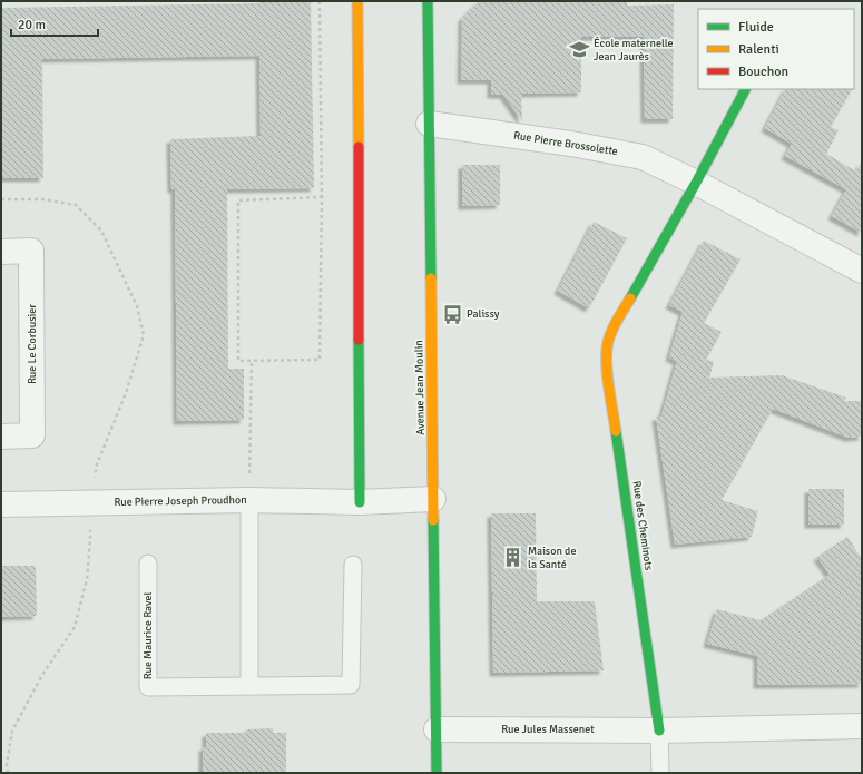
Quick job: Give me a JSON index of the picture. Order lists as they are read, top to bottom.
{
  "streets": {
    "street": [
      "Rue Pierre Brossolette",
      "Rue Le Corbusier",
      "Avenue Jean Moulin",
      "Rue Pierre Joseph Proudhon",
      "Rue des Cheminots",
      "Rue Jules Massenet"
    ],
    "lane": ["Rue Maurice Ravel"]
  },
  "crossings": [
    ["Rue Pierre Brossolette", "Avenue Jean Moulin"],
    ["Rue Pierre Brossolette", "Rue des Cheminots"],
    ["Avenue Jean Moulin", "Rue Pierre Joseph Proudhon"],
    ["Avenue Jean Moulin", "Rue Jules Massenet"],
    ["Rue des Cheminots", "Rue Jules Massenet"]
  ],
  "places": {
    "school or university": ["École maternelle Jean Jaurès"],
    "bus stop": ["Palissy"],
    "building": ["Maison de la Santé"]
  },
  "legend": ["Fluide", "Ralenti", "Bouchon"],
  "scale_bar": "20 m"
}
